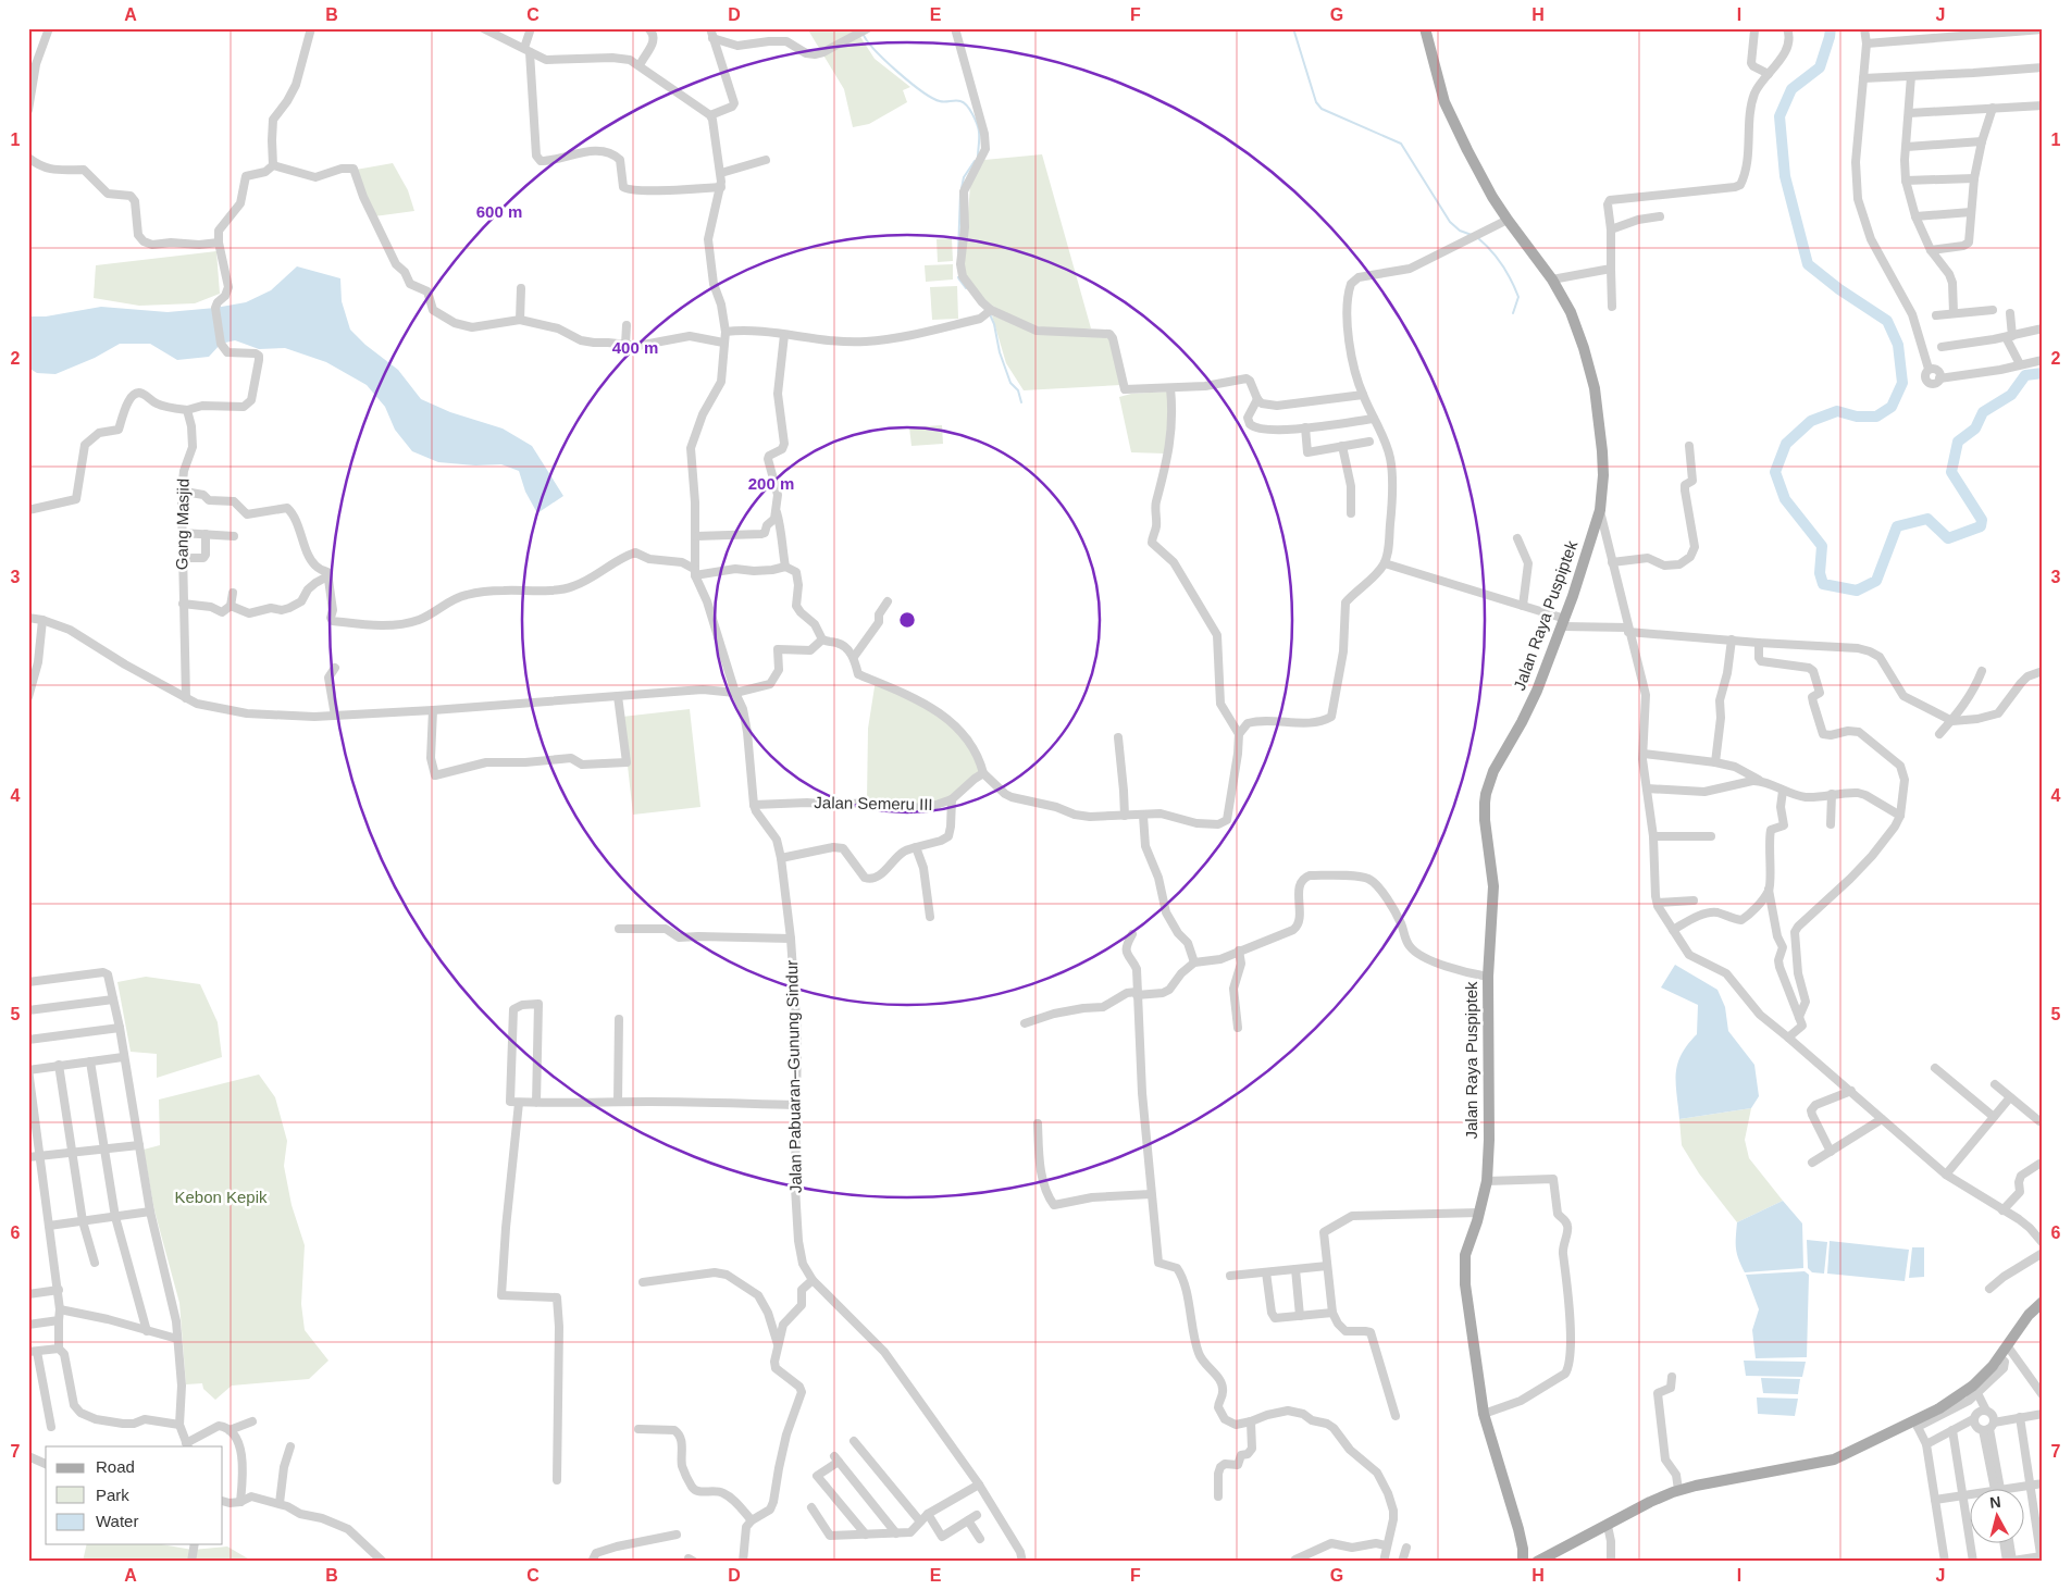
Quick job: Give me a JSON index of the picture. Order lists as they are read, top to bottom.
{
  "streets": {
    "main road": ["Jalan Raya Puspiptek"],
    "street": ["Gang Masjid", "Jalan Semeru III", "Jalan Pabuaran–Gunung Sindur"]
  },
  "crossings": [
    ["Jalan Semeru III", "Jalan Pabuaran–Gunung Sindur"]
  ],
  "parks": ["Kebon Kepik"],
  "legend": ["Road", "Park", "Water"],
  "north": "top",
  "grid": {
    "columns": [
      "A",
      "B",
      "C",
      "D",
      "E",
      "F",
      "G",
      "H",
      "I",
      "J"
    ],
    "rows": [
      "1",
      "2",
      "3",
      "4",
      "5",
      "6",
      "7"
    ]
  },
  "rings": ["600 m", "400 m", "200 m"]
}
